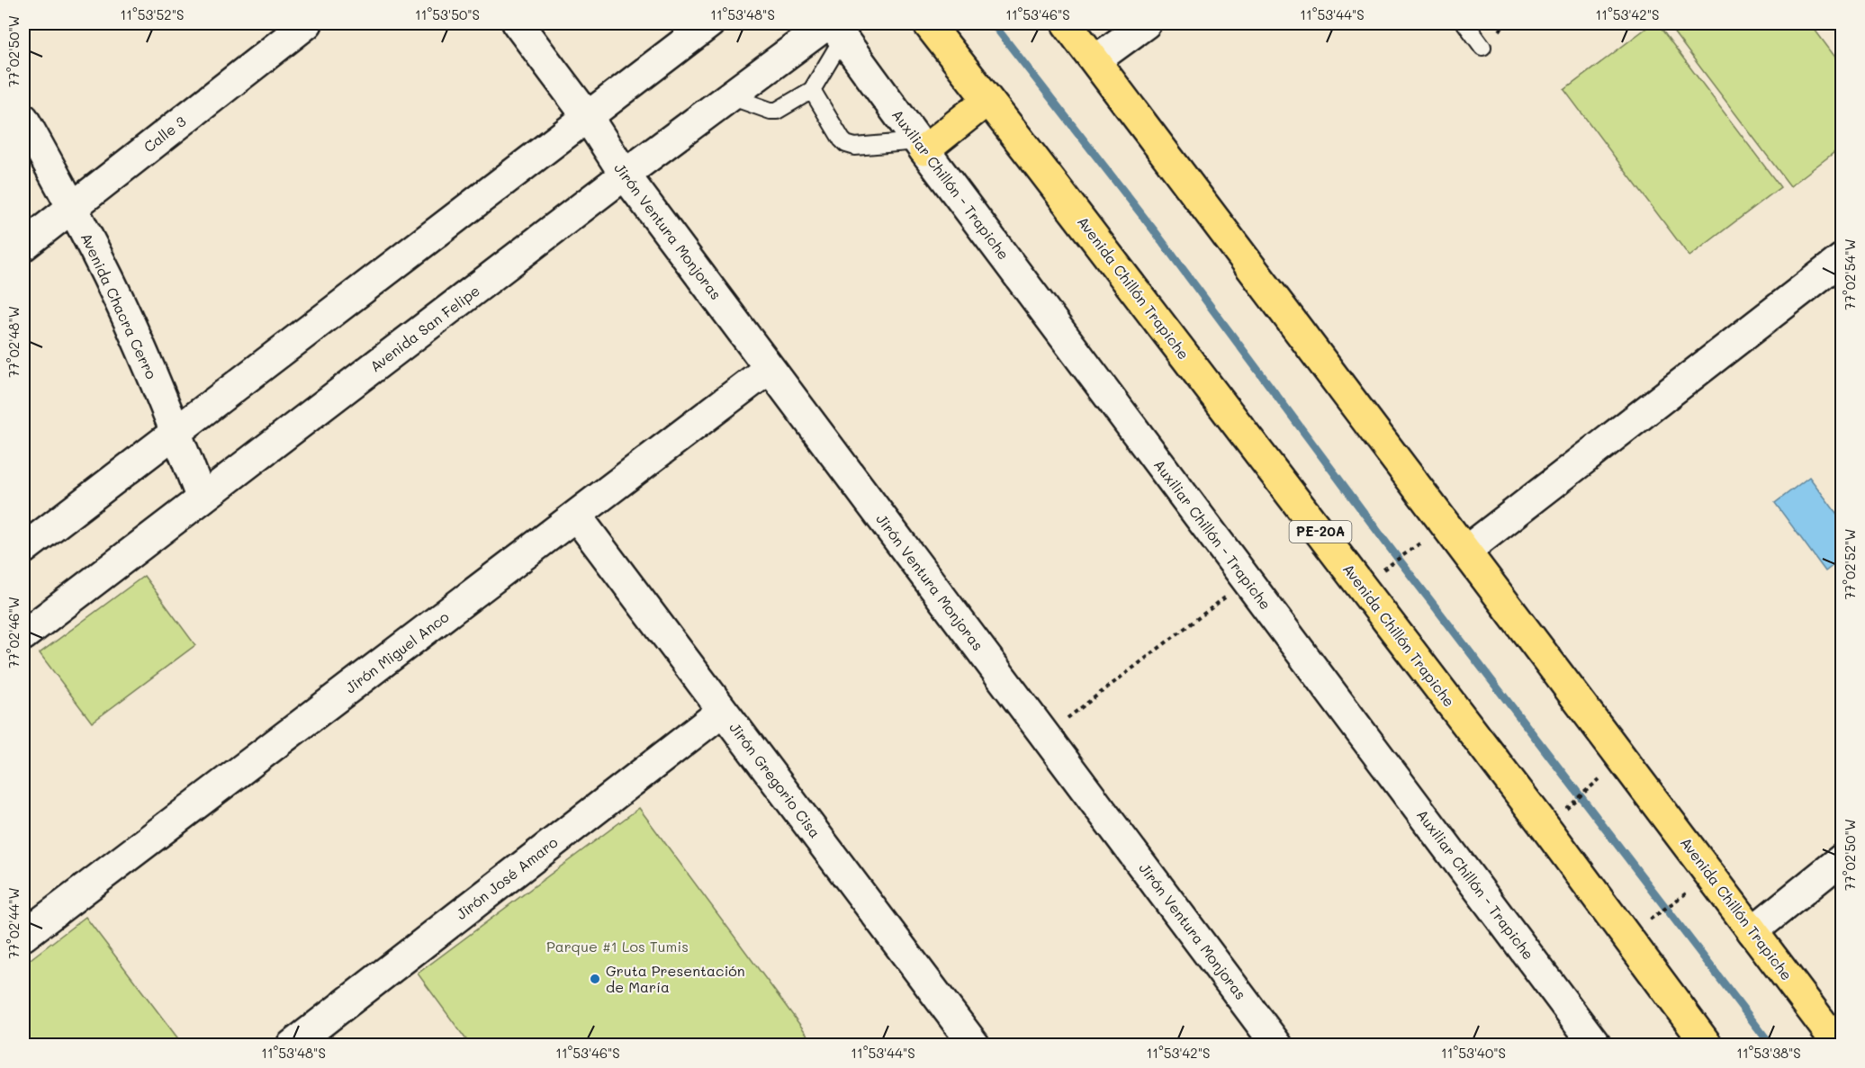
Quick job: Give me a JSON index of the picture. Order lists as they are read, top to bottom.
{
  "streets": {
    "main road": ["Avenida Chillón Trapiche", "PE-20A"],
    "street": [
      "Calle 3",
      "Auxiliar Chillón - Trapiche",
      "Jirón Ventura Monjoras",
      "Avenida Chacra Cerro",
      "Avenida San Felipe",
      "Jirón Miguel Anco",
      "Jirón Gregorio Cisa",
      "Jirón José Amaro"
    ]
  },
  "crossings": [
    ["Calle 3", "Avenida Chacra Cerro"],
    ["Auxiliar Chillón - Trapiche", "Avenida San Felipe"],
    ["Jirón Ventura Monjoras", "Avenida San Felipe"],
    ["Jirón Ventura Monjoras", "Jirón Miguel Anco"],
    ["Avenida Chacra Cerro", "Avenida San Felipe"],
    ["Jirón Miguel Anco", "Jirón Gregorio Cisa"],
    ["Jirón Gregorio Cisa", "Jirón José Amaro"]
  ],
  "parks": ["Parque #1 Los Tumis"],
  "places": ["Gruta Presentación de María"],
  "coordinates": [
    "11°53'52\"S",
    "11°53'50\"S",
    "11°53'48\"S",
    "11°53'46\"S",
    "11°53'44\"S",
    "11°53'42\"S",
    "77°02'50\"W",
    "77°02'54\"W",
    "77°02'48\"W",
    "77°02'52\"W",
    "77°02'46\"W",
    "77°02'44\"W",
    "11°53'40\"S",
    "11°53'38\"S"
  ]
}
